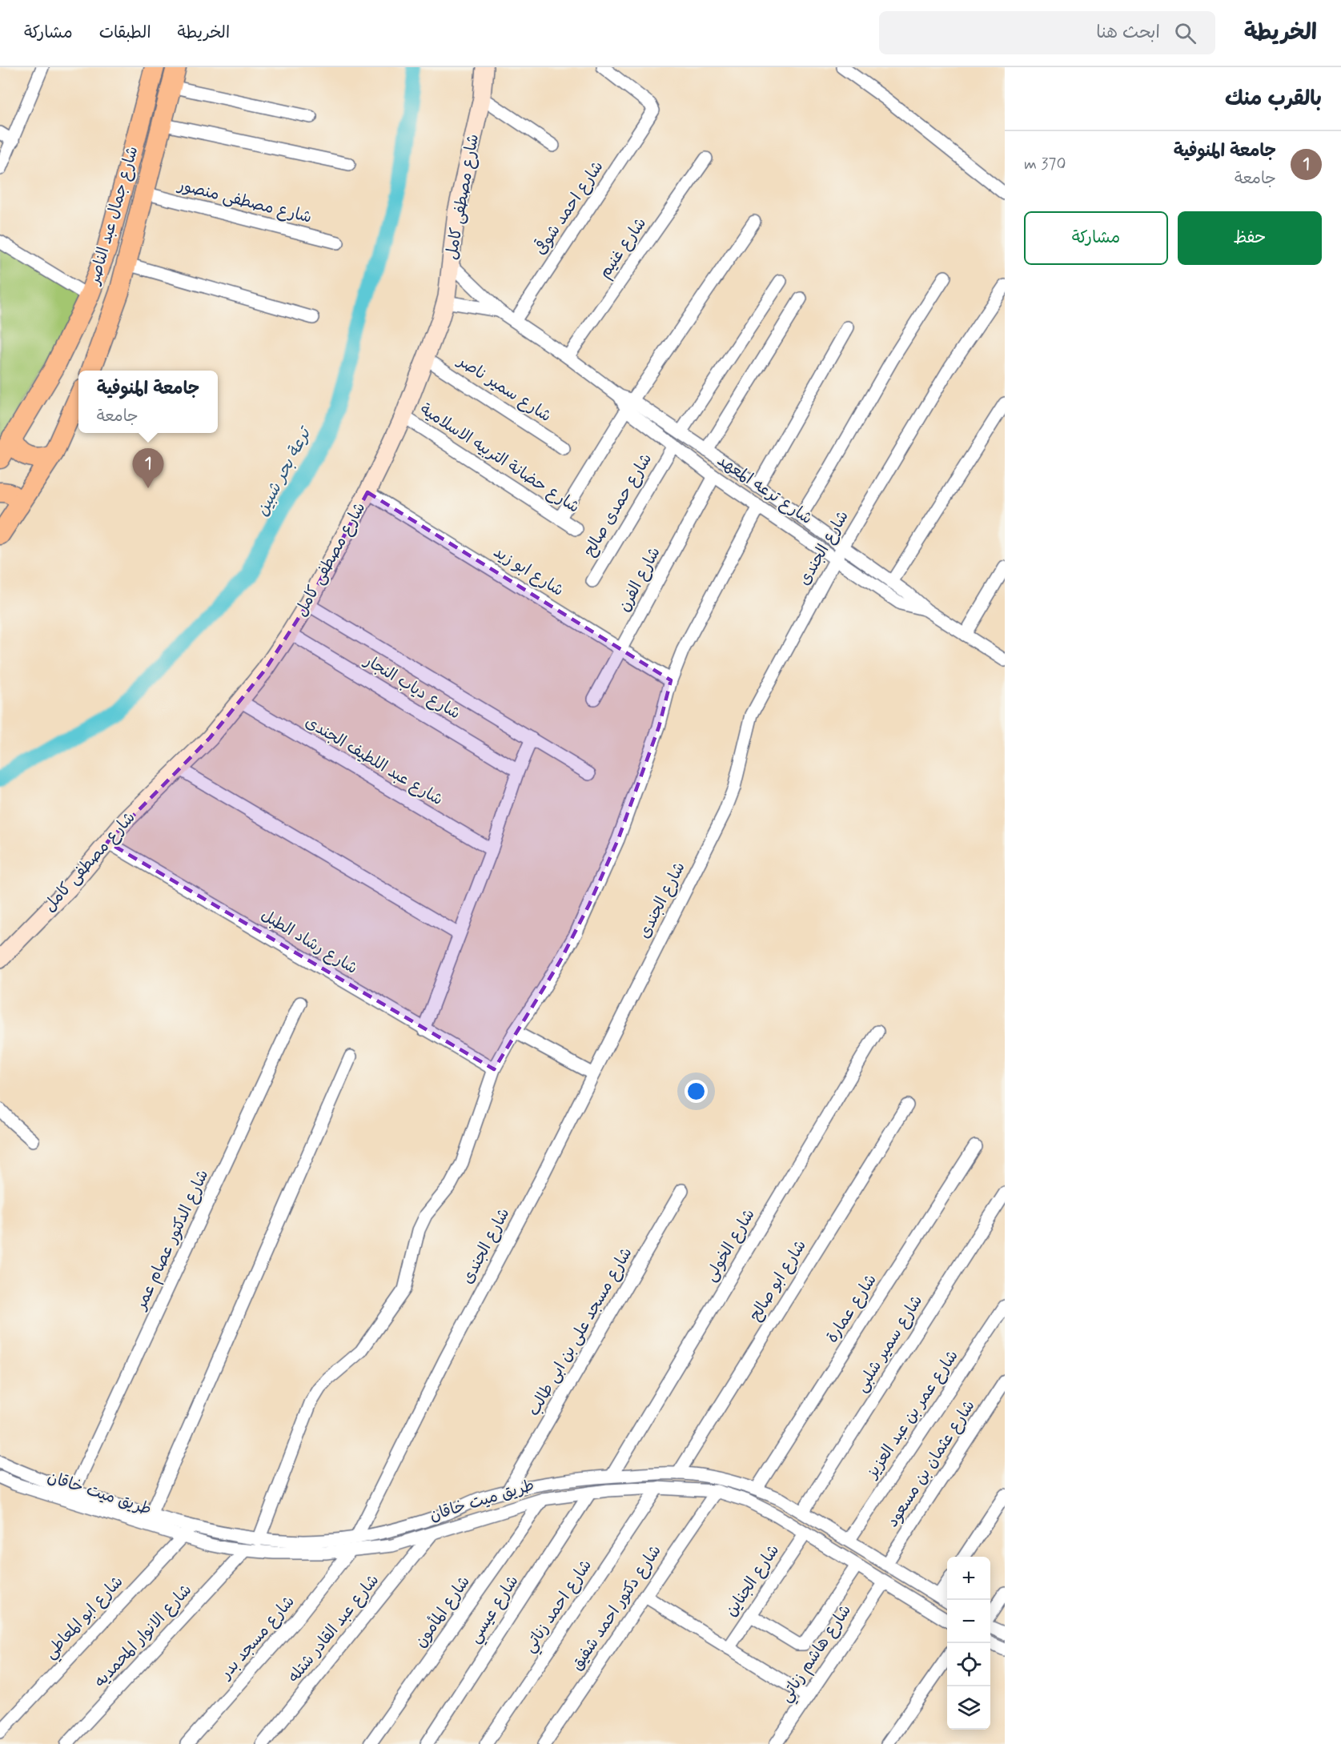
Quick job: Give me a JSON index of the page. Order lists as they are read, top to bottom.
{
  "streets": {
    "main road": ["شارع مصطفى كامل", "شارع جمال عبد الناصر"],
    "street": [
      "شارع مصطفى منصور",
      "شارع احمد شوقى",
      "شارع غنيم",
      "شارع سمير ناصر",
      "شارع حضانة التربيه الاسلامية",
      "شارع ترعه المعهد",
      "شارع حمدى صالح",
      "شارع الجندى",
      "شارع ابو زيد",
      "شارع الفرن",
      "شارع دياب النجار",
      "شارع عبد اللطيف الجندى",
      "شارع رشاد الطبل",
      "شارع الدكتور عصام عمر",
      "شارع الخولى",
      "شارع ابو صالح",
      "شارع عمارة",
      "شارع مسجد على بن ابى طالب",
      "شارع سمير شلبى",
      "شارع عمر بن عبد العزيز",
      "شارع عثمان بن مسعود",
      "طريق ميت خاقان",
      "شارع الجناين",
      "شارع احمد زناتي",
      "شارع دكتور احمد شفيق",
      "شارع عيسي",
      "شارع المأمون",
      "شارع ابو المعاطي",
      "شارع عبد القادر شتله",
      "شارع الانوار المحمديه",
      "شارع مسجد بدر",
      "شارع هاشم زناتي"
    ]
  },
  "crossings": [
    ["شارع مصطفى كامل", "شارع سمير ناصر"],
    ["شارع مصطفى كامل", "شارع حضانة التربيه الاسلامية"],
    ["شارع مصطفى كامل", "شارع ترعه المعهد"],
    ["شارع مصطفى كامل", "شارع ابو زيد"],
    ["شارع مصطفى كامل", "شارع دياب النجار"],
    ["شارع مصطفى كامل", "شارع عبد اللطيف الجندى"],
    ["شارع مصطفى كامل", "شارع رشاد الطبل"],
    ["شارع مصطفى منصور", "شارع جمال عبد الناصر"],
    ["شارع احمد شوقى", "شارع ترعه المعهد"],
    ["شارع غنيم", "شارع ترعه المعهد"],
    ["شارع ترعه المعهد", "شارع حمدى صالح"],
    ["شارع ترعه المعهد", "شارع الجندى"],
    ["شارع ترعه المعهد", "شارع الفرن"],
    ["شارع الجندى", "طريق ميت خاقان"],
    ["شارع ابو زيد", "شارع الفرن"],
    ["شارع الدكتور عصام عمر", "طريق ميت خاقان"],
    ["شارع الخولى", "طريق ميت خاقان"],
    ["شارع ابو صالح", "طريق ميت خاقان"],
    ["شارع عمارة", "طريق ميت خاقان"],
    ["شارع مسجد على بن ابى طالب", "طريق ميت خاقان"],
    ["شارع سمير شلبى", "طريق ميت خاقان"],
    ["شارع عمر بن عبد العزيز", "طريق ميت خاقان"],
    ["شارع عثمان بن مسعود", "طريق ميت خاقان"],
    ["طريق ميت خاقان", "شارع الجناين"],
    ["طريق ميت خاقان", "شارع احمد زناتي"],
    ["طريق ميت خاقان", "شارع دكتور احمد شفيق"],
    ["طريق ميت خاقان", "شارع عيسي"],
    ["طريق ميت خاقان", "شارع المأمون"],
    ["طريق ميت خاقان", "شارع ابو المعاطي"],
    ["طريق ميت خاقان", "شارع عبد القادر شتله"],
    ["طريق ميت خاقان", "شارع الانوار المحمديه"],
    ["طريق ميت خاقان", "شارع مسجد بدر"],
    ["طريق ميت خاقان", "شارع هاشم زناتي"]
  ],
  "water": ["ترعة بحر شبين"],
  "page": {
    "header": "الخريطة",
    "search": "ابحث هنا",
    "nav": ["الخريطة", "الطبقات", "مشاركة"],
    "heading": "بالقرب منك",
    "list": [
      {
        "mark": "1",
        "name": "جامعة المنوفية",
        "note": "جامعة",
        "value": "370 m"
      }
    ],
    "buttons": ["حفظ", "مشاركة"],
    "popup": ["جامعة المنوفية", "جامعة"],
    "pins": "1",
    "map_buttons": ["+", "−"]
  }
}
